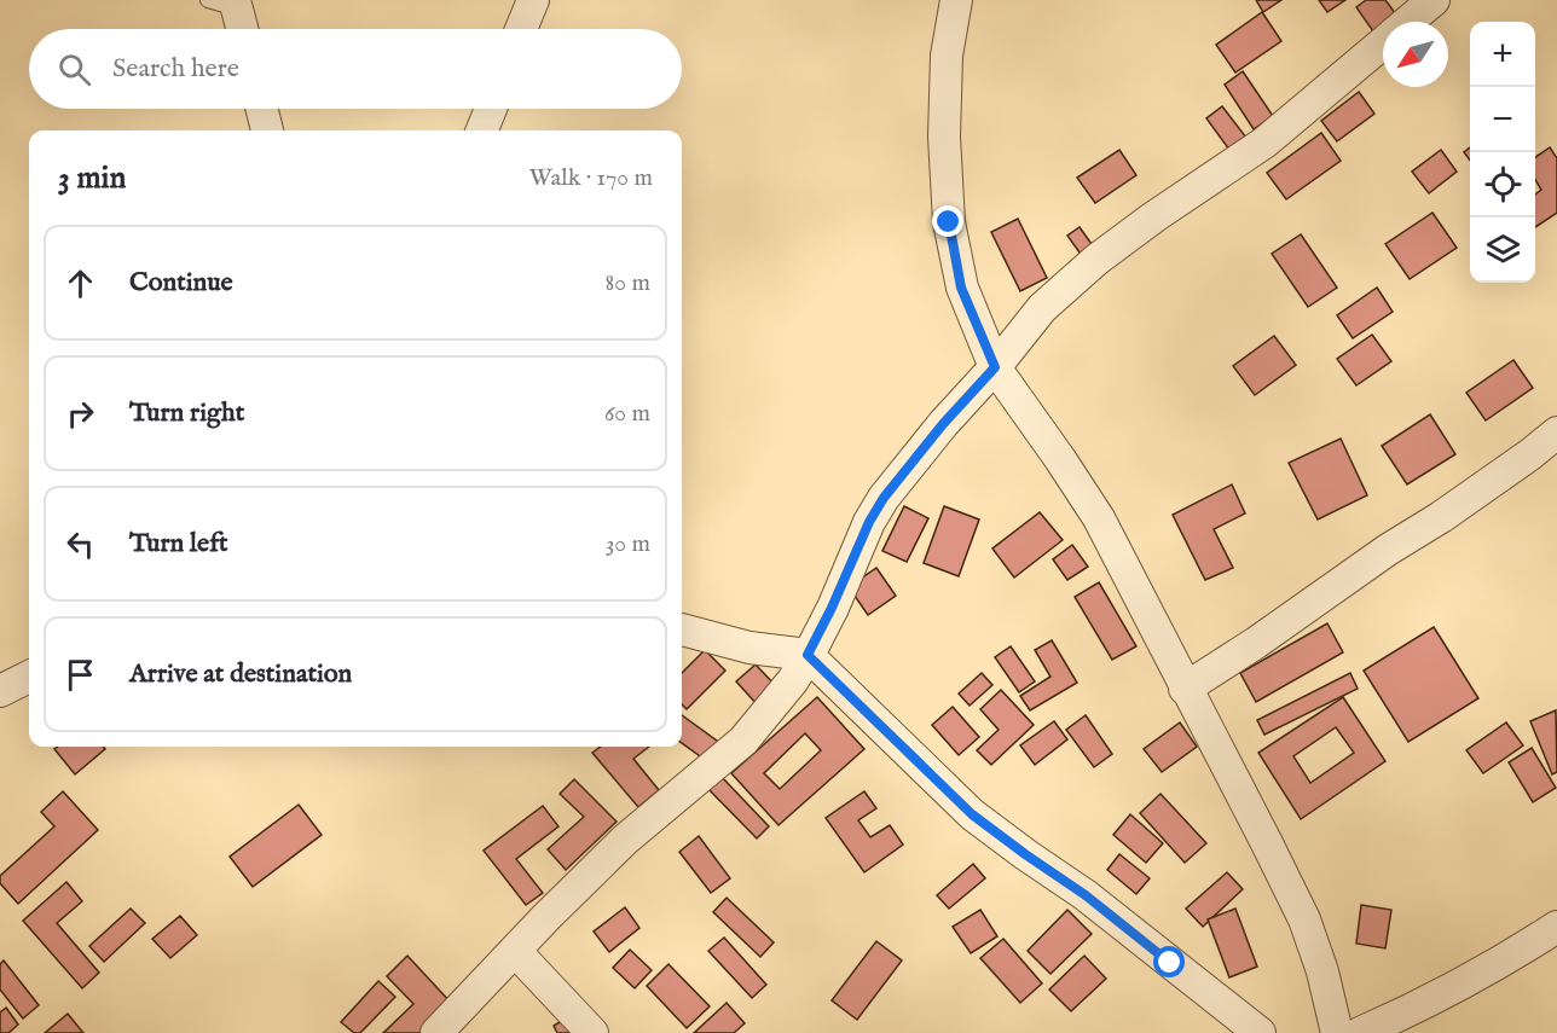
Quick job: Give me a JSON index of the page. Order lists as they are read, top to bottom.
{
  "north": "bottom left",
  "page": {
    "map_buttons": ["+", "−"],
    "search": "Search here",
    "heading": ["3 min", "Walk · 170 m"],
    "list": [
      ["Continue", "80 m"],
      ["Turn right", "60 m"],
      ["Turn left", "30 m"],
      "Arrive at destination"
    ]
  }
}
